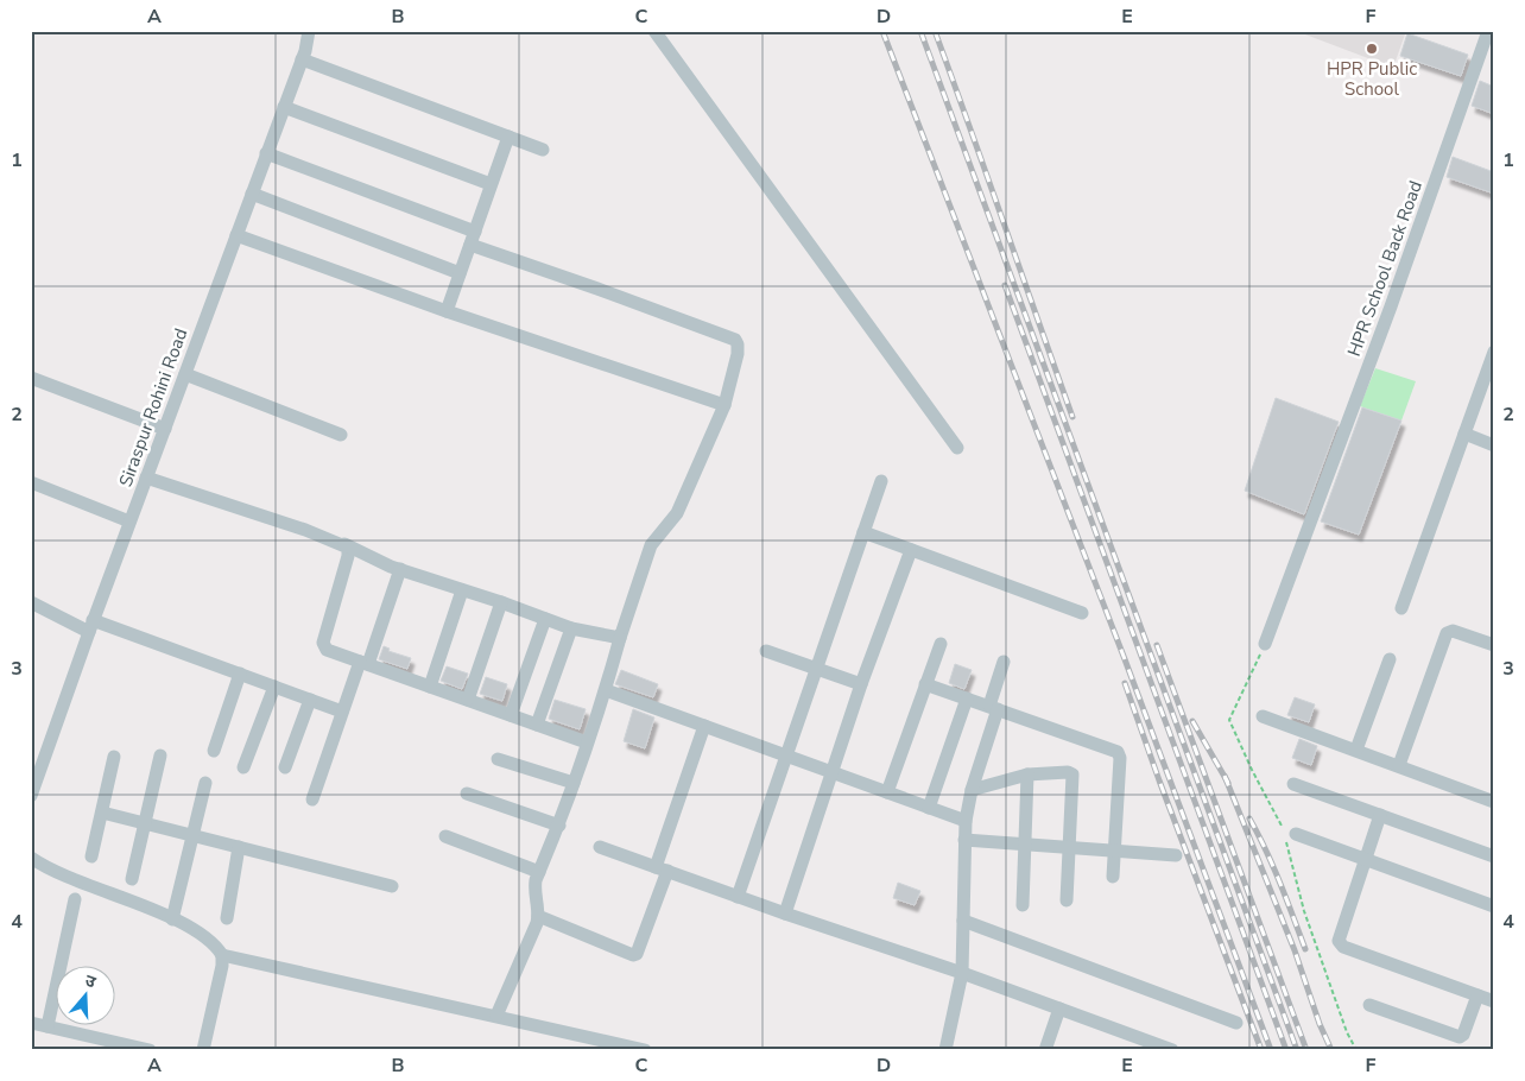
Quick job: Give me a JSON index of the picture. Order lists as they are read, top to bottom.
{
  "streets": {
    "street": ["HPR School Back Road", "Siraspur Rohini Road"]
  },
  "places": ["HPR Public School"],
  "north": "top",
  "grid": {
    "columns": [
      "A",
      "B",
      "C",
      "D",
      "E",
      "F"
    ],
    "rows": [
      "1",
      "2",
      "3",
      "4"
    ]
  }
}
